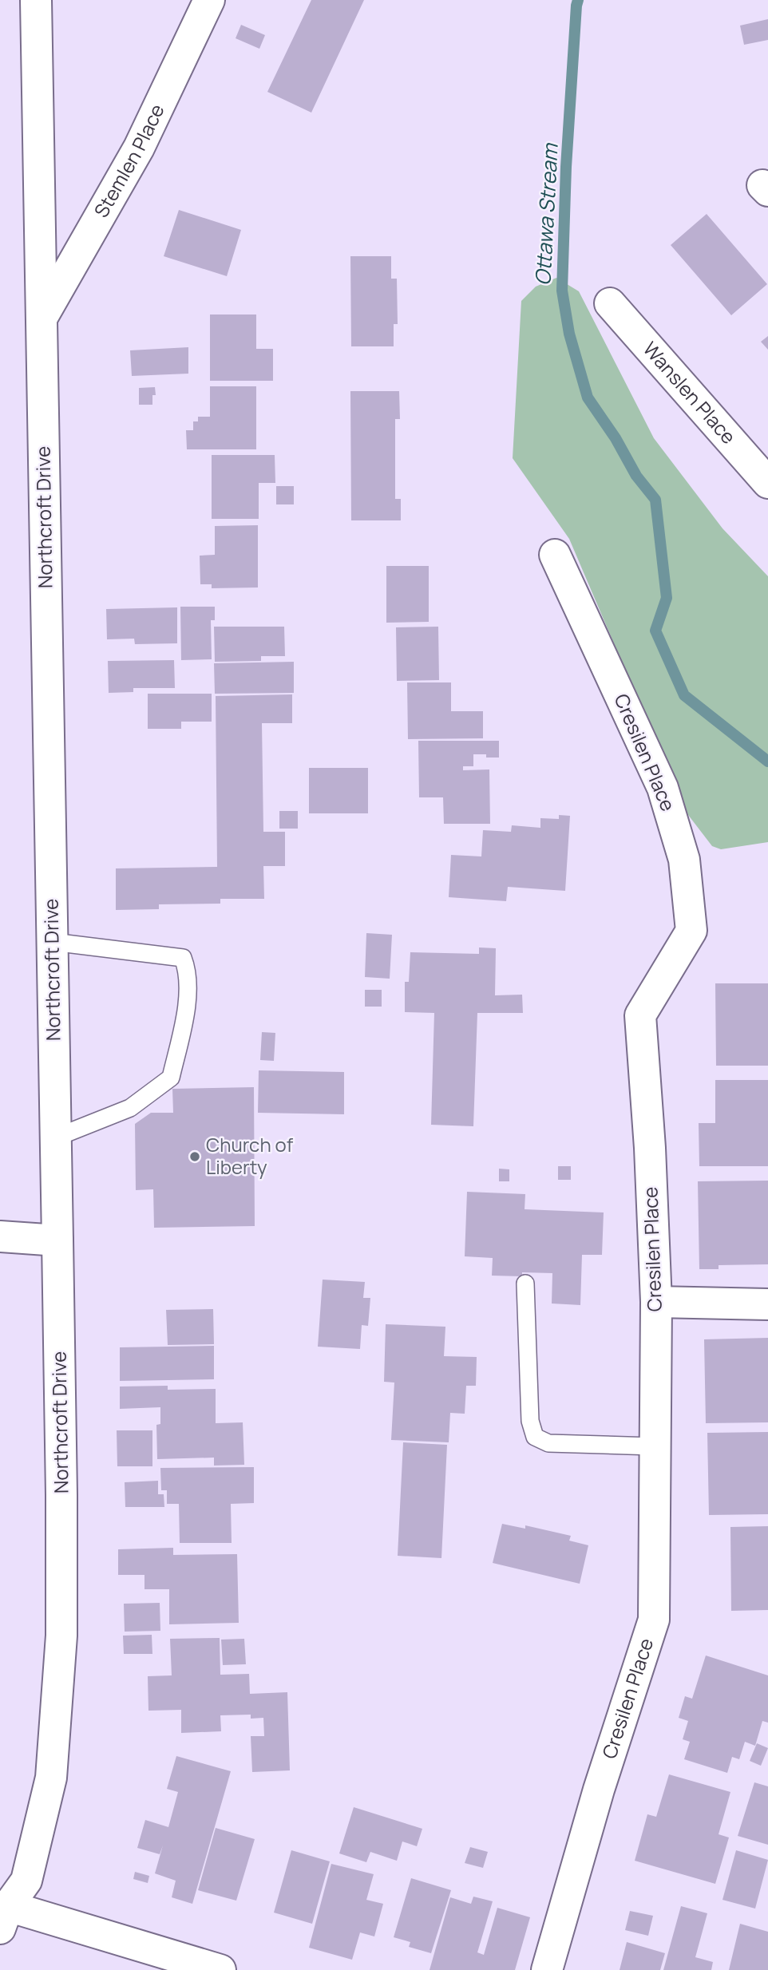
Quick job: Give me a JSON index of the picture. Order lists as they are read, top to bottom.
{
  "streets": {
    "street": [
      "Stemlen Place",
      "Wanslen Place",
      "Northcroft Drive",
      "Cresilen Place"
    ]
  },
  "crossings": [
    ["Stemlen Place", "Northcroft Drive"]
  ],
  "water": ["Ottawa Stream"],
  "places": ["Church of Liberty"]
}
